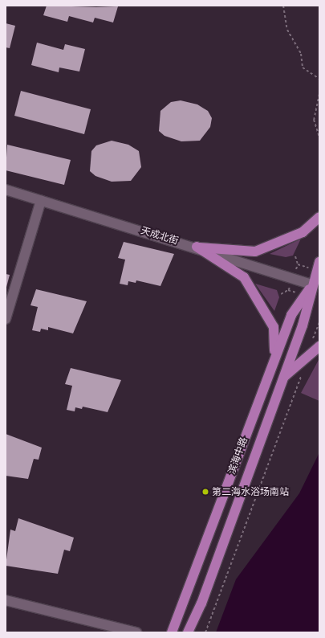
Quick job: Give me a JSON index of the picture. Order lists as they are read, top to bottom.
{
  "streets": {
    "main road": ["滨海中路"],
    "street": ["天成北街"]
  },
  "crossings": [
    ["天成北街", "滨海中路"]
  ],
  "places": ["第二海水浴场南站"]
}
